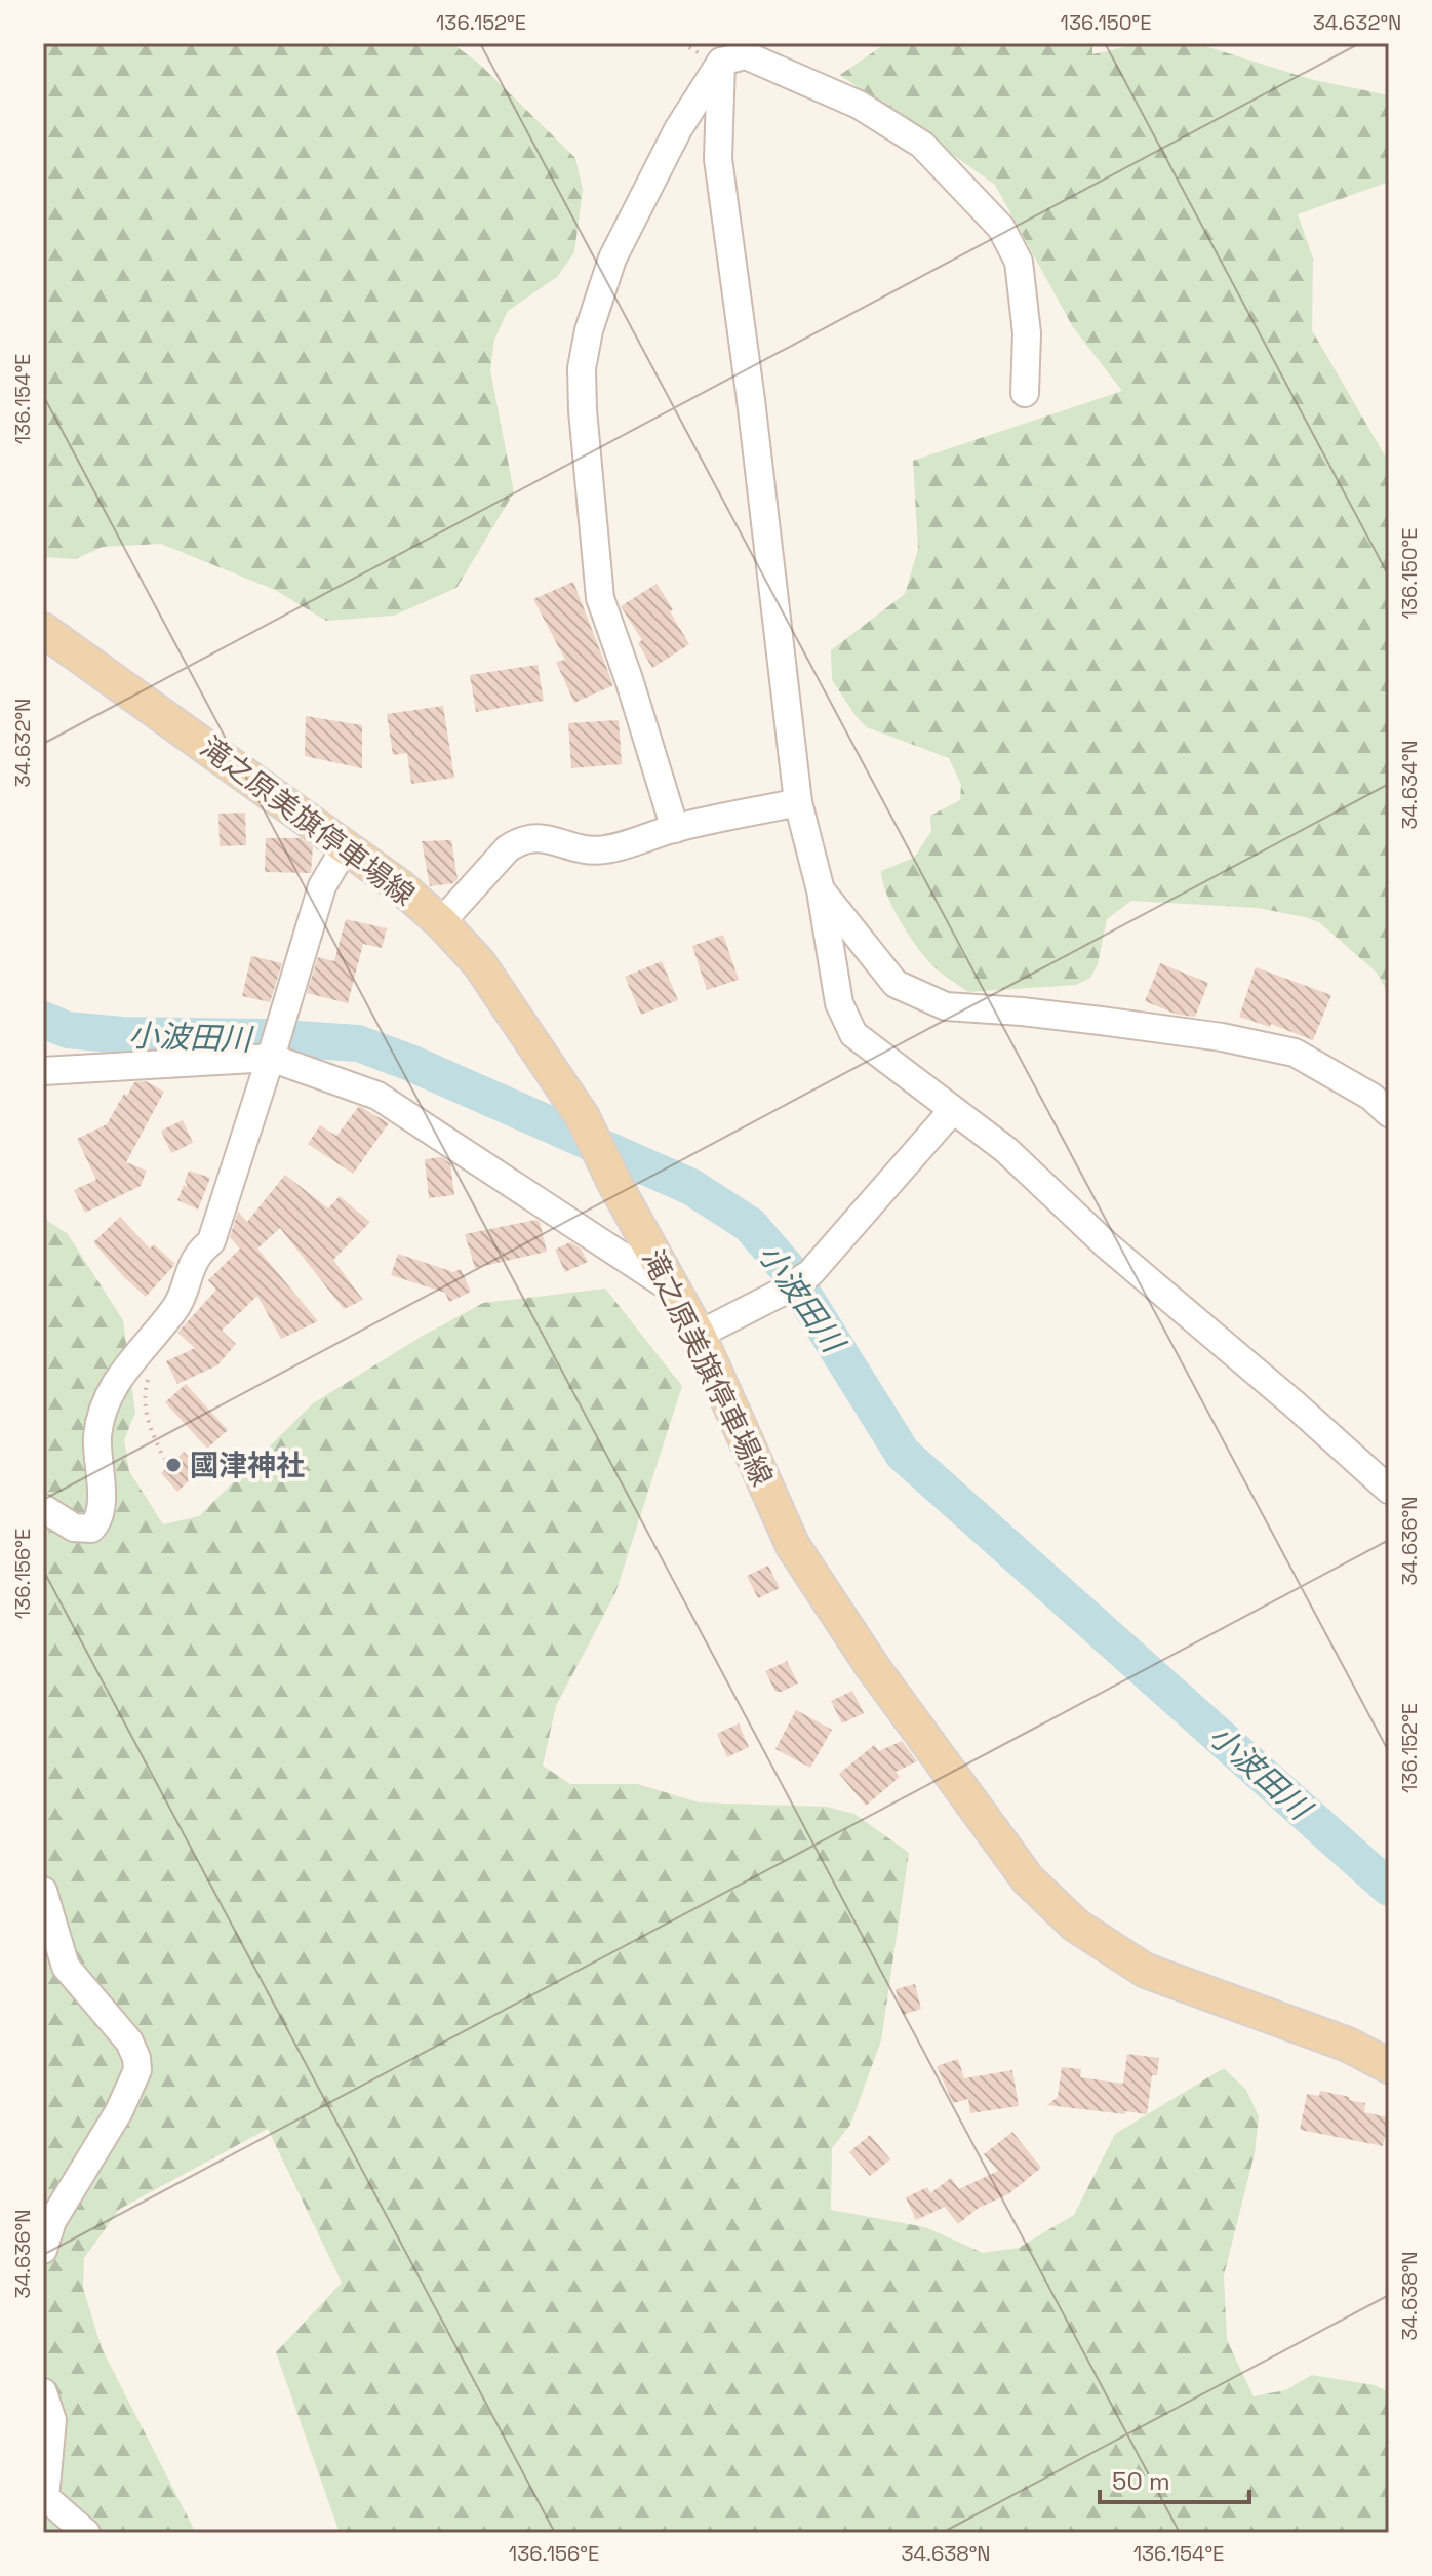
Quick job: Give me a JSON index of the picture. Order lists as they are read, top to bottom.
{
  "streets": {
    "main road": ["滝之原美旗停車場線"]
  },
  "water": ["小波田川"],
  "places": ["國津神社"],
  "scale_bar": "50 m",
  "coordinates": [
    "136.152°E",
    "136.150°E",
    "34.632°N",
    "136.154°E",
    "34.634°N",
    "34.636°N",
    "136.156°E",
    "34.638°N"
  ]
}
